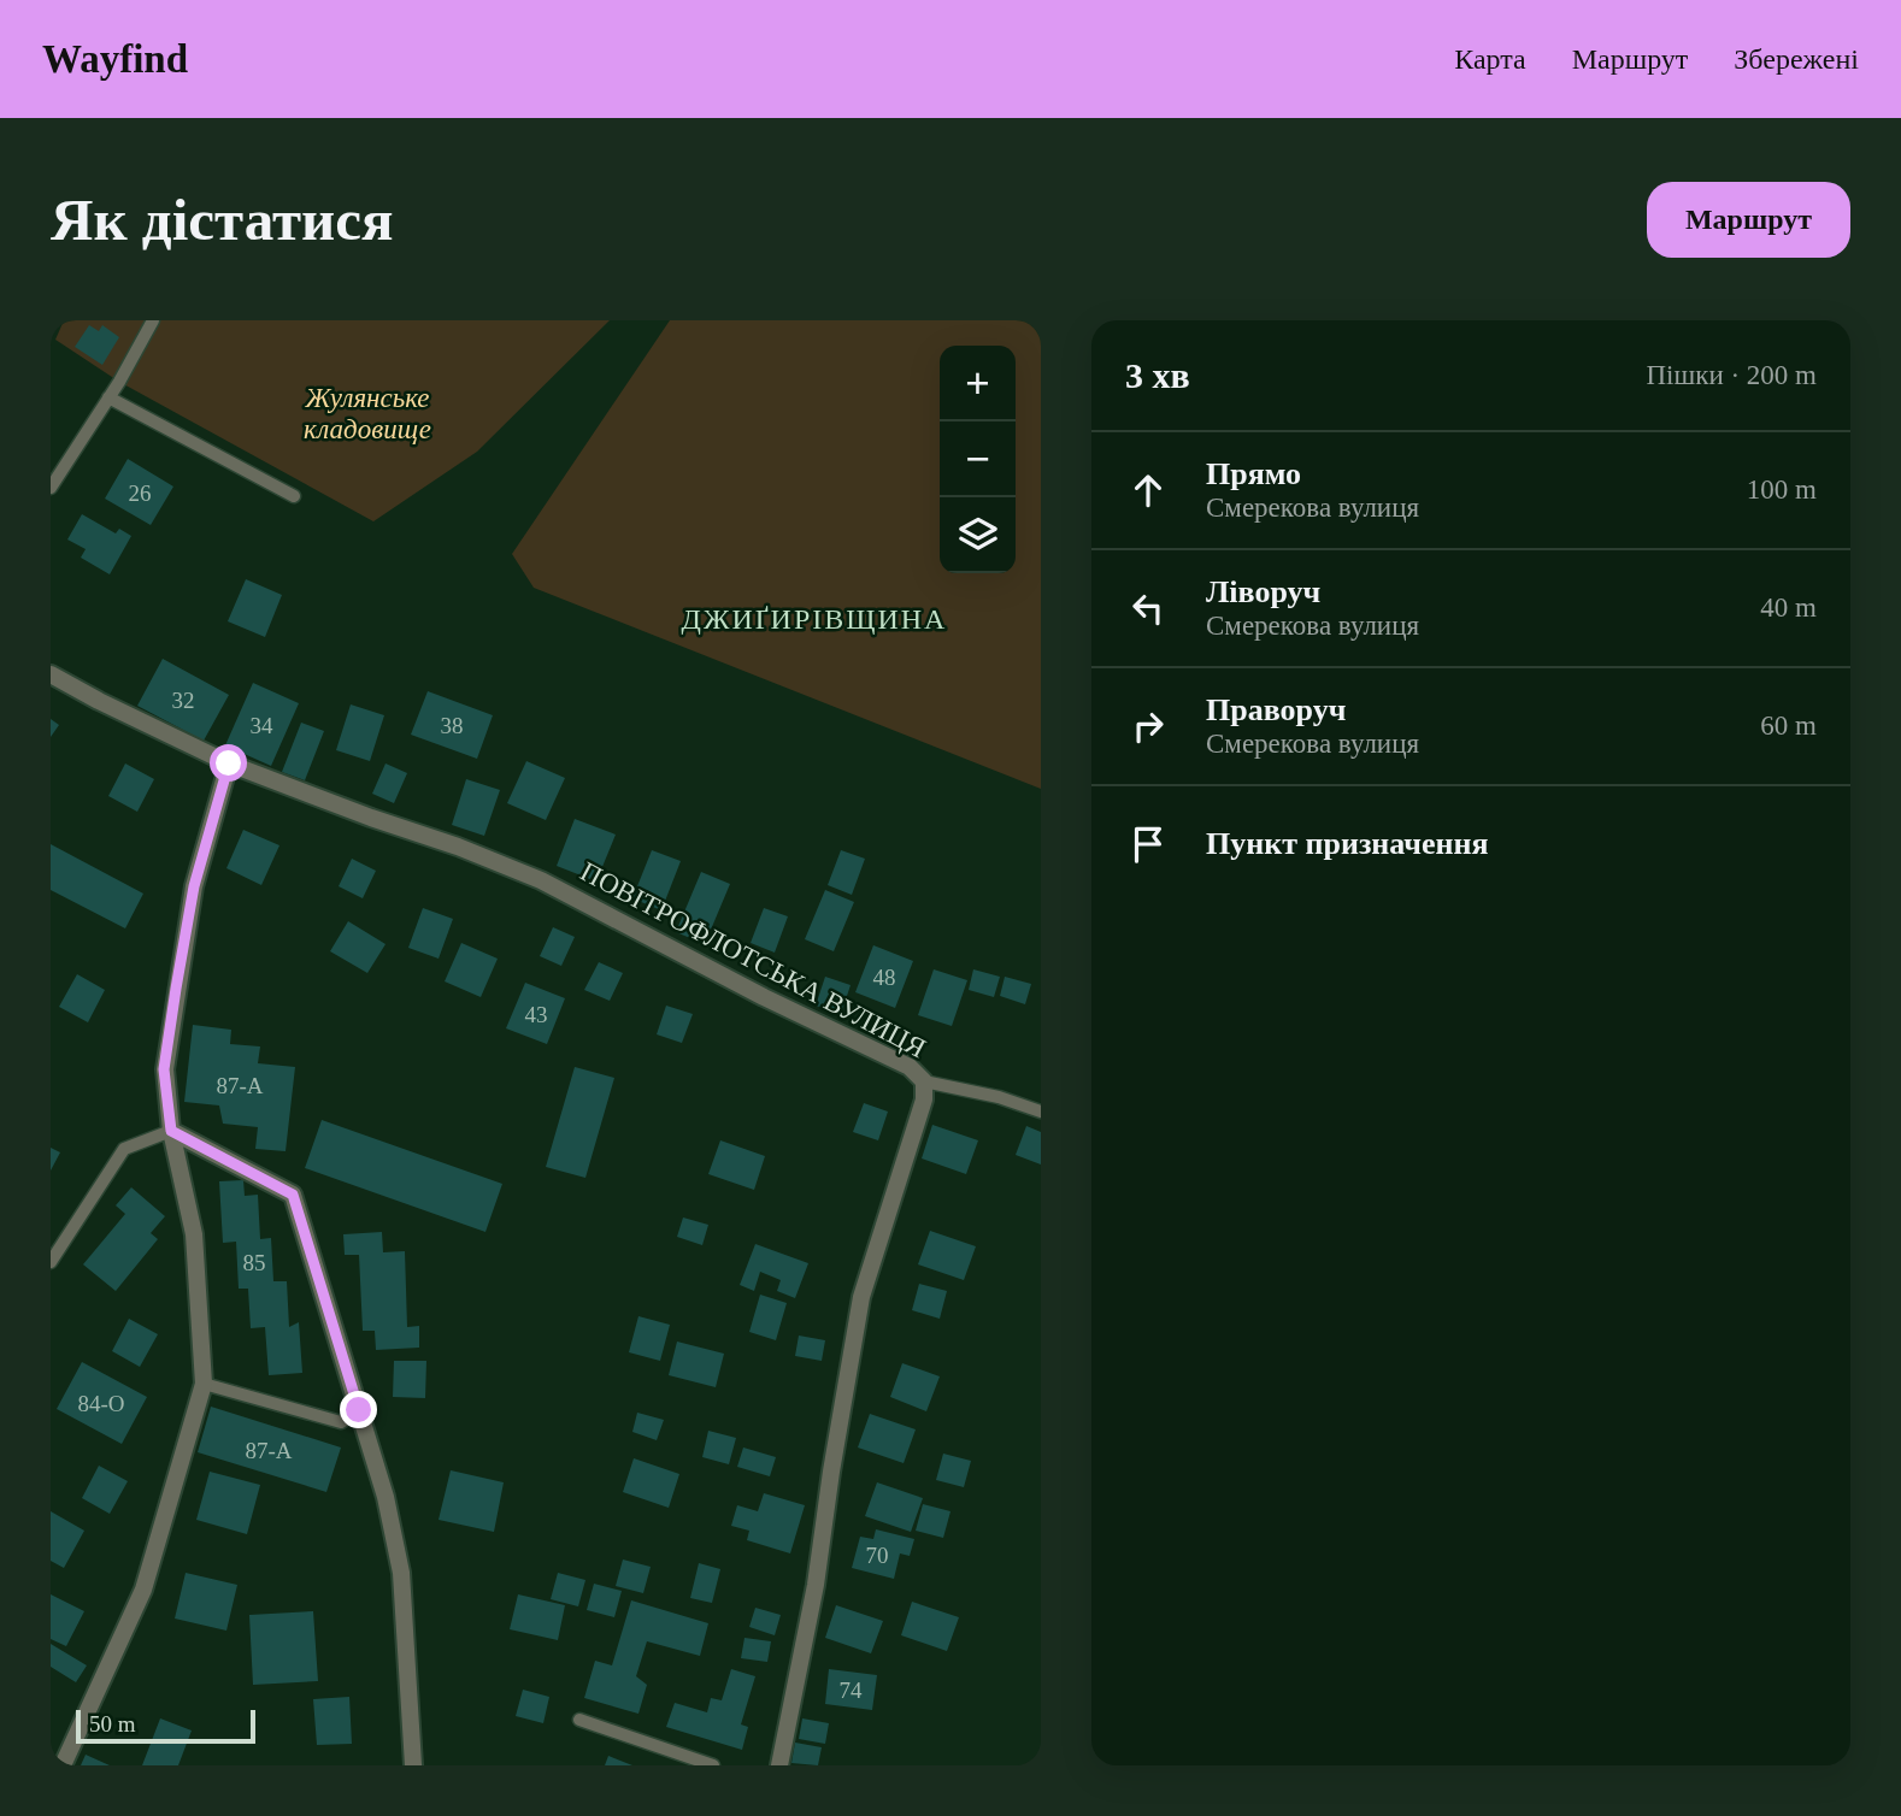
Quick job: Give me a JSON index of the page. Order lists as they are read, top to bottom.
{
  "streets": {
    "street": ["ПОВІТРОФЛОТСЬКА ВУЛИЦЯ"]
  },
  "districts": ["ДЖИҐИРІВЩИНА"],
  "parks": ["Жулянське кладовище"],
  "house_numbers": [
    "26",
    "32",
    "34",
    "38",
    "48",
    "43",
    "87-А",
    "85",
    "84-О",
    "87-А",
    "70",
    "74"
  ],
  "scale_bar": "50 m",
  "page": {
    "header": "Wayfind",
    "nav": ["Карта", "Маршрут", "Збережені"],
    "buttons": "Маршрут",
    "title": "Як дістатися",
    "heading": ["3 хв", "Пішки · 200 m"],
    "map_buttons": ["+", "−"],
    "list": [
      ["Прямо", "Смерекова вулиця", "100 m"],
      ["Ліворуч", "Смерекова вулиця", "40 m"],
      ["Праворуч", "Смерекова вулиця", "60 m"],
      "Пункт призначення"
    ],
    "scale": "50 m"
  }
}
